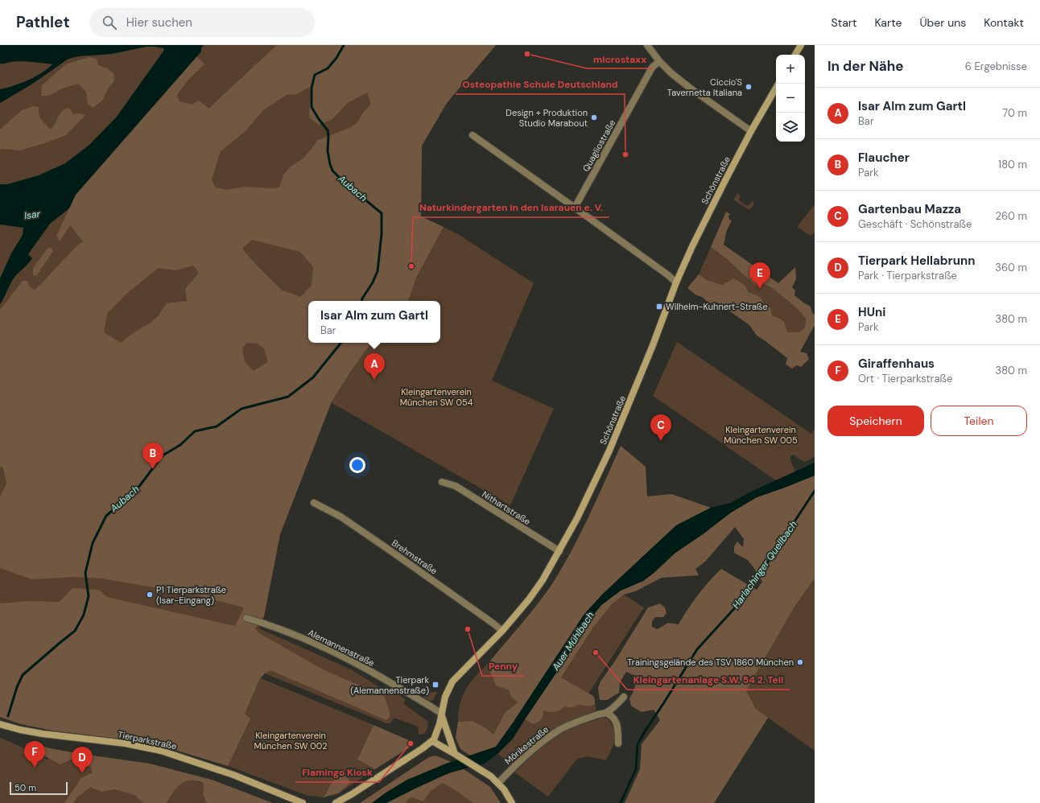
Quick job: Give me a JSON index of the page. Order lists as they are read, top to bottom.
{
  "streets": {
    "street": [
      "Quagliostraße",
      "Schönstraße",
      "Nithartstraße",
      "Brehmstraße",
      "Alemannenstraße",
      "Tierparkstraße",
      "Mörikestraße"
    ]
  },
  "crossings": [
    ["Schönstraße", "Nithartstraße"],
    ["Schönstraße", "Brehmstraße"],
    ["Schönstraße", "Alemannenstraße"]
  ],
  "water": [
    "Aubach",
    "Isar",
    "Harlachinger Quellbach",
    "Auer Mühlbach"
  ],
  "parks": ["Kleingartenverein München SW 054", "Kleingartenverein München SW 005", "Kleingartenverein München SW 002"],
  "places": {
    "other": [
      "microstaxx",
      "Ciccio'S Tavernetta Italiana",
      "Design + Produktion Studio Marabout",
      "Osteopathie Schule Deutschland",
      "Naturkindergarten in den Isarauen e. V.",
      "P1 Tierparkstraße (Isar-Eingang)",
      "Penny",
      "Kleingartenanlage S.W. 54 2. Teil",
      "Trainingsgelände des TSV 1860 München",
      "Flamingo Kiosk"
    ],
    "transit": ["Wilhelm-Kuhnert-Straße", "Tierpark (Alemannenstraße)"]
  },
  "scale_bar": "50 m",
  "page": {
    "header": "Pathlet",
    "search": "Hier suchen",
    "nav": [
      "Start",
      "Karte",
      "Über uns",
      "Kontakt"
    ],
    "heading": ["In der Nähe", "6 Ergebnisse"],
    "map_buttons": ["+", "−"],
    "list": [
      {
        "mark": "A",
        "name": "Isar Alm zum Gartl",
        "note": "Bar",
        "value": "70 m"
      },
      {
        "mark": "B",
        "name": "Flaucher",
        "note": "Park",
        "value": "180 m"
      },
      {
        "mark": "C",
        "name": "Gartenbau Mazza",
        "note": "Geschäft · Schönstraße",
        "value": "260 m"
      },
      {
        "mark": "D",
        "name": "Tierpark Hellabrunn",
        "note": "Park · Tierparkstraße",
        "value": "360 m"
      },
      {
        "mark": "E",
        "name": "HUni",
        "note": "Park",
        "value": "380 m"
      },
      {
        "mark": "F",
        "name": "Giraffenhaus",
        "note": "Ort · Tierparkstraße",
        "value": "380 m"
      }
    ],
    "pins": [
      "E",
      "A",
      "C",
      "B",
      "F",
      "D"
    ],
    "popup": ["Isar Alm zum Gartl", "Bar"],
    "buttons": ["Speichern", "Teilen"],
    "scale": "50 m"
  }
}
